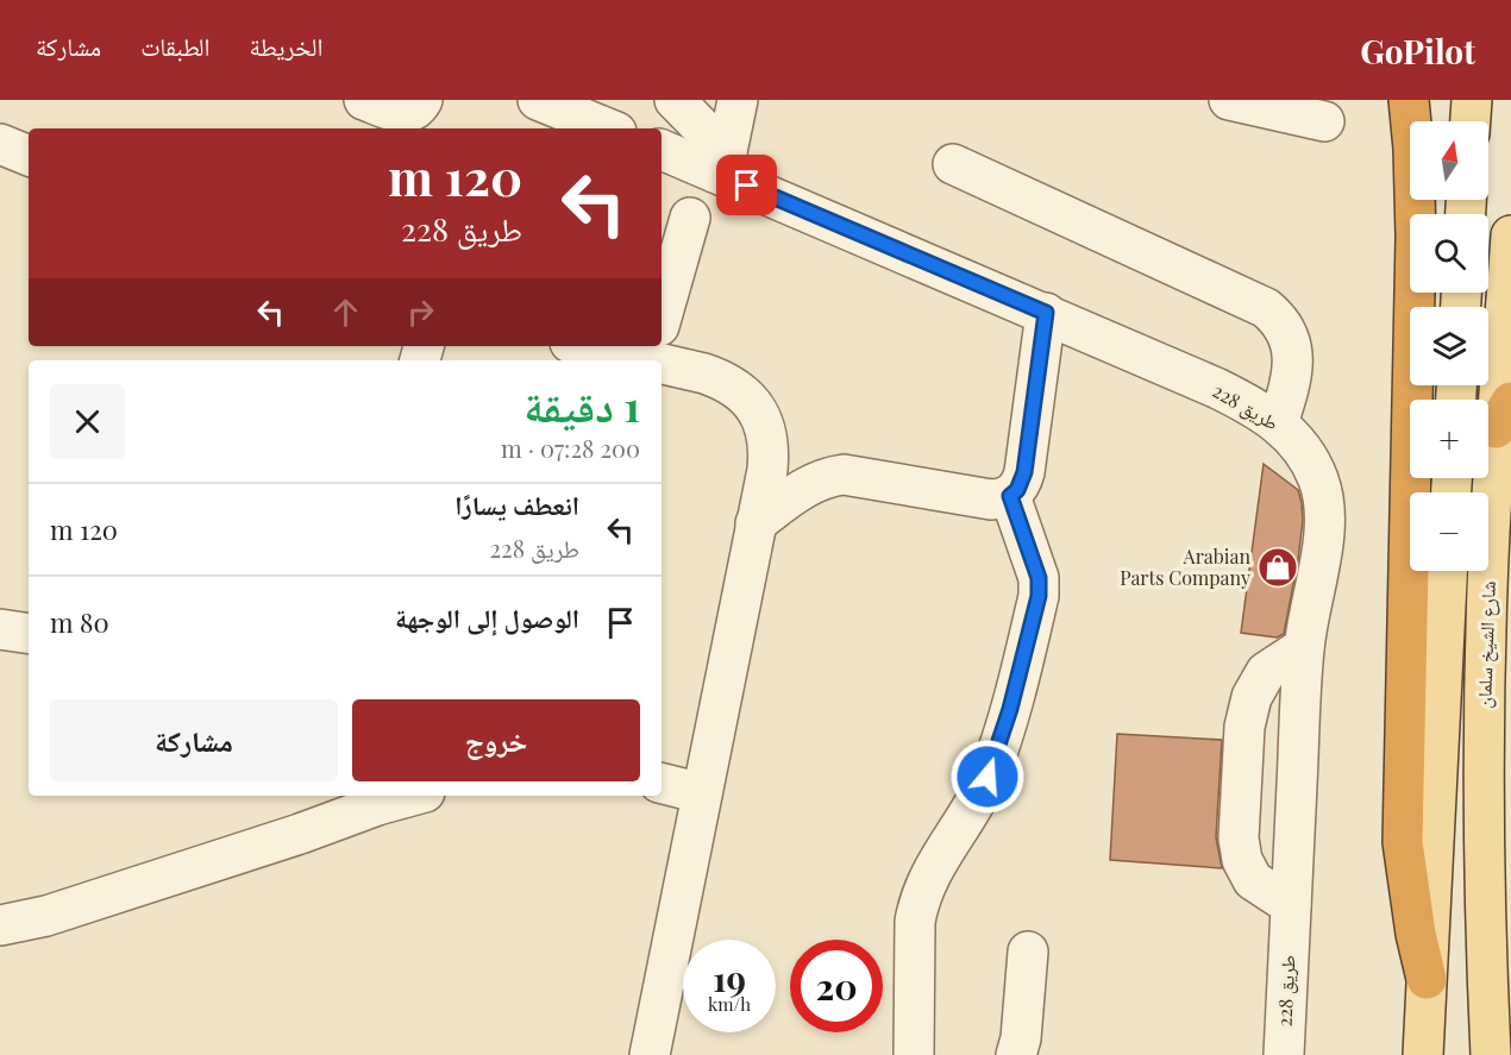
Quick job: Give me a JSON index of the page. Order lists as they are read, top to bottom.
{
  "streets": {
    "main road": ["شارع الشيخ سلمان"],
    "lane": ["طريق 228"]
  },
  "places": {
    "shop": ["Arabian Parts Company"]
  },
  "north": "top",
  "page": {
    "header": "GoPilot",
    "nav": ["الخريطة", "الطبقات", "مشاركة"],
    "map_buttons": ["+", "−"],
    "turn": ["120 m", "طريق 228"],
    "heading": ["1 دقيقة", "200 m · 07:28"],
    "list": [
      {
        "name": "انعطف يسارًا",
        "note": "طريق 228",
        "value": "120 m"
      },
      {
        "name": "الوصول إلى الوجهة",
        "value": "80 m"
      }
    ],
    "buttons": ["خروج", "مشاركة"],
    "speed": "19 km/h",
    "limit": "20"
  }
}
